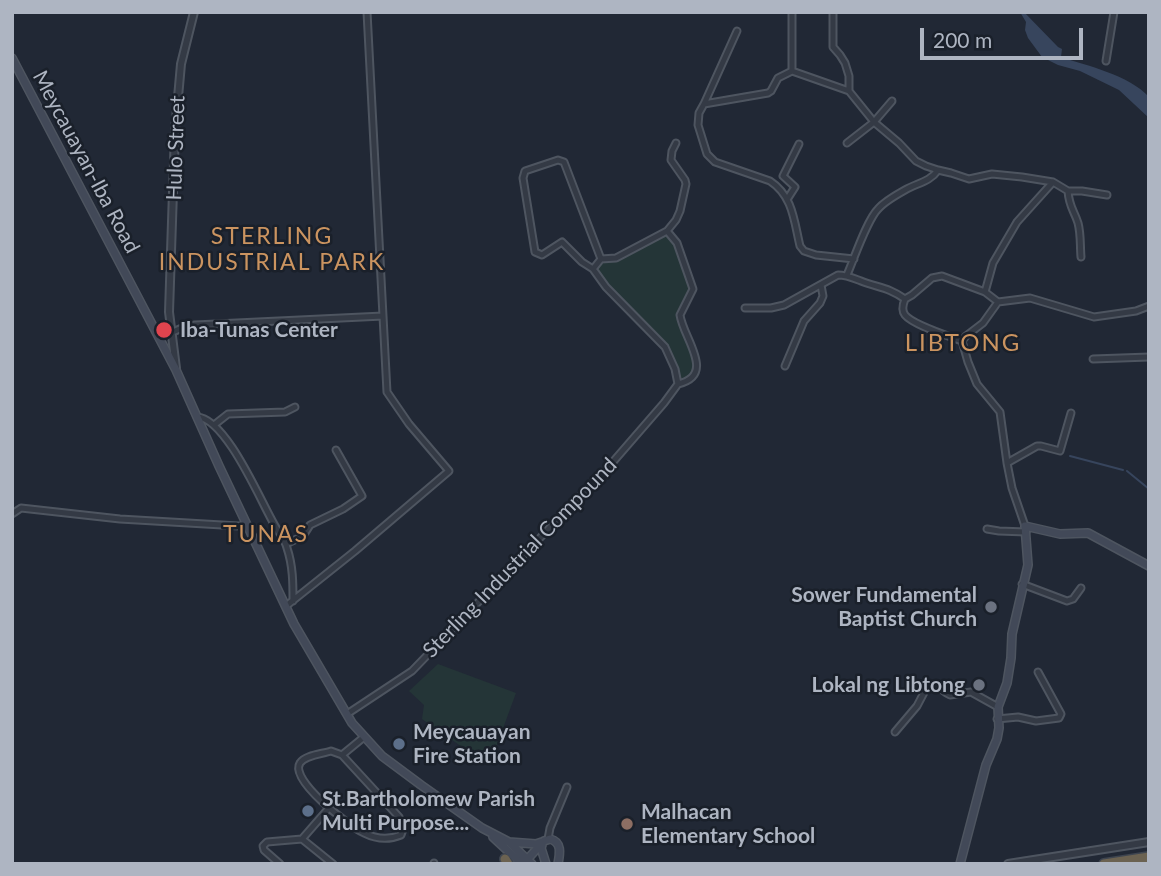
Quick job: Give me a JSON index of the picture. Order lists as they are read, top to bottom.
{
  "streets": {
    "main road": ["Meycauayan-Iba Road"],
    "street": ["Hulo Street", "Sterling Industrial Compound"]
  },
  "crossings": [
    ["Hulo Street", "Meycauayan-Iba Road"],
    ["Meycauayan-Iba Road", "Sterling Industrial Compound"]
  ],
  "districts": ["STERLING INDUSTRIAL PARK", "LIBTONG", "TUNAS"],
  "places": [
    "Iba-Tunas Center",
    "Sower Fundamental Baptist Church",
    "Lokal ng Libtong",
    "Meycauayan Fire Station",
    "St.Bartholomew Parish Multi Purpose...",
    "Malhacan Elementary School"
  ],
  "scale_bar": "200 m"
}
